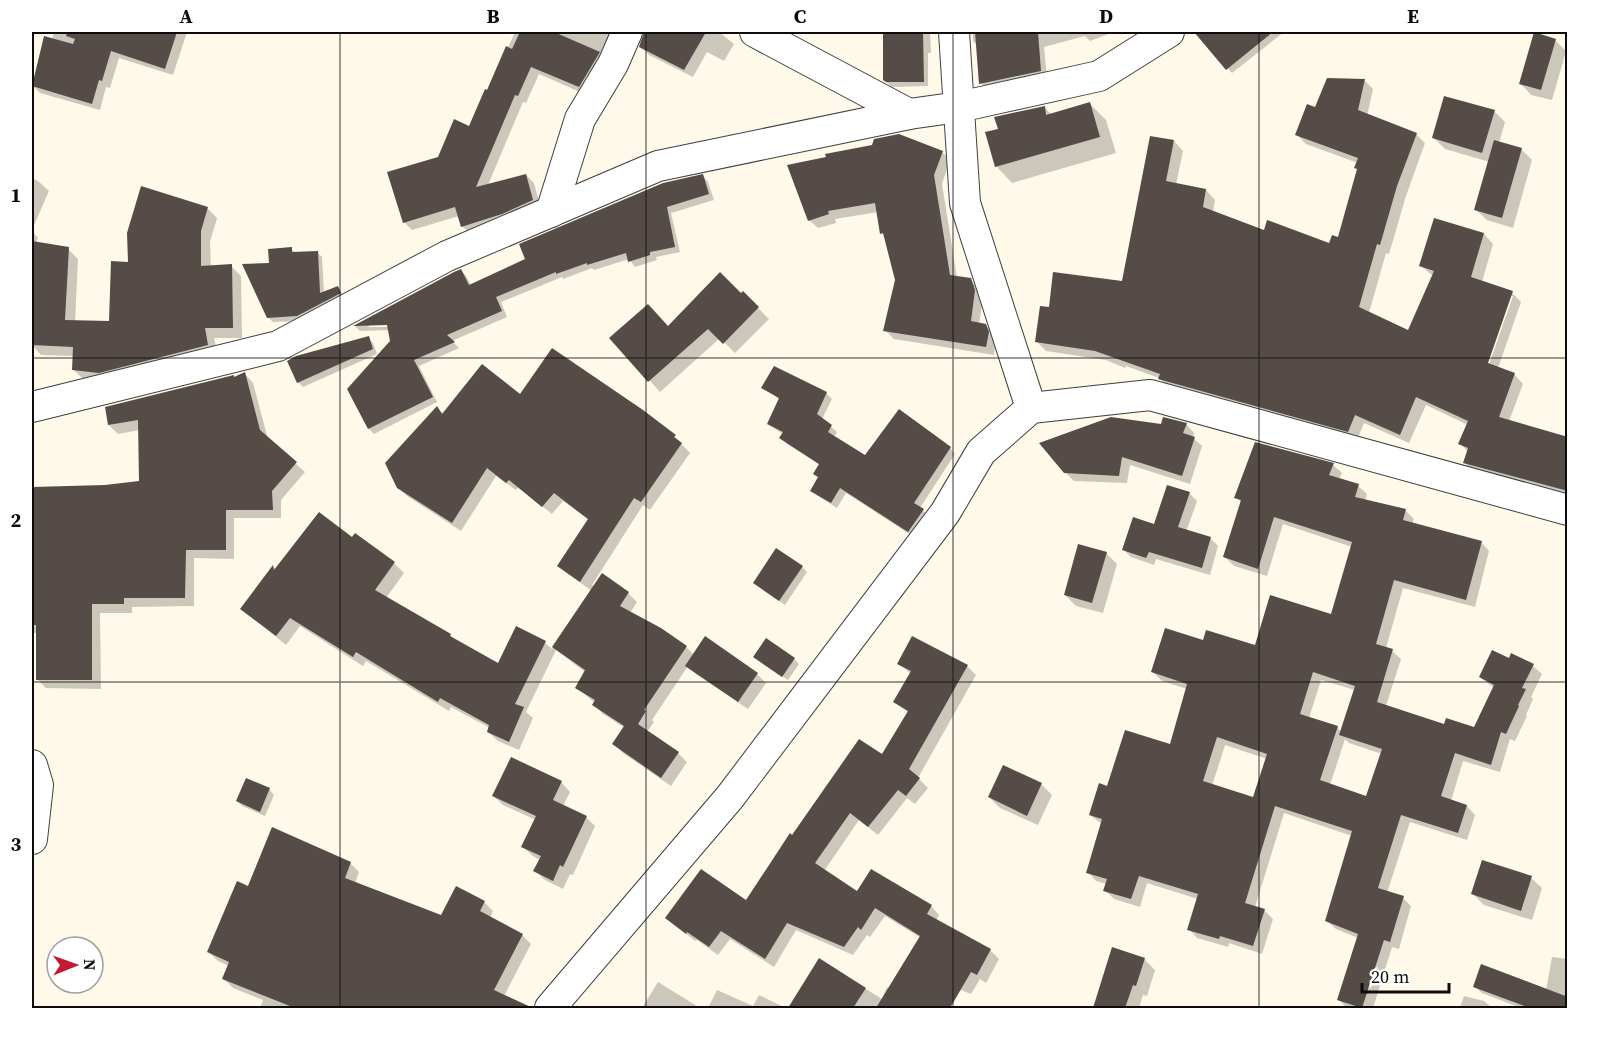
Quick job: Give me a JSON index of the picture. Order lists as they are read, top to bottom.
{
  "scale_bar": "20 m",
  "north": "right",
  "grid": {
    "columns": [
      "A",
      "B",
      "C",
      "D",
      "E"
    ],
    "rows": ["1", "2", "3"]
  }
}
